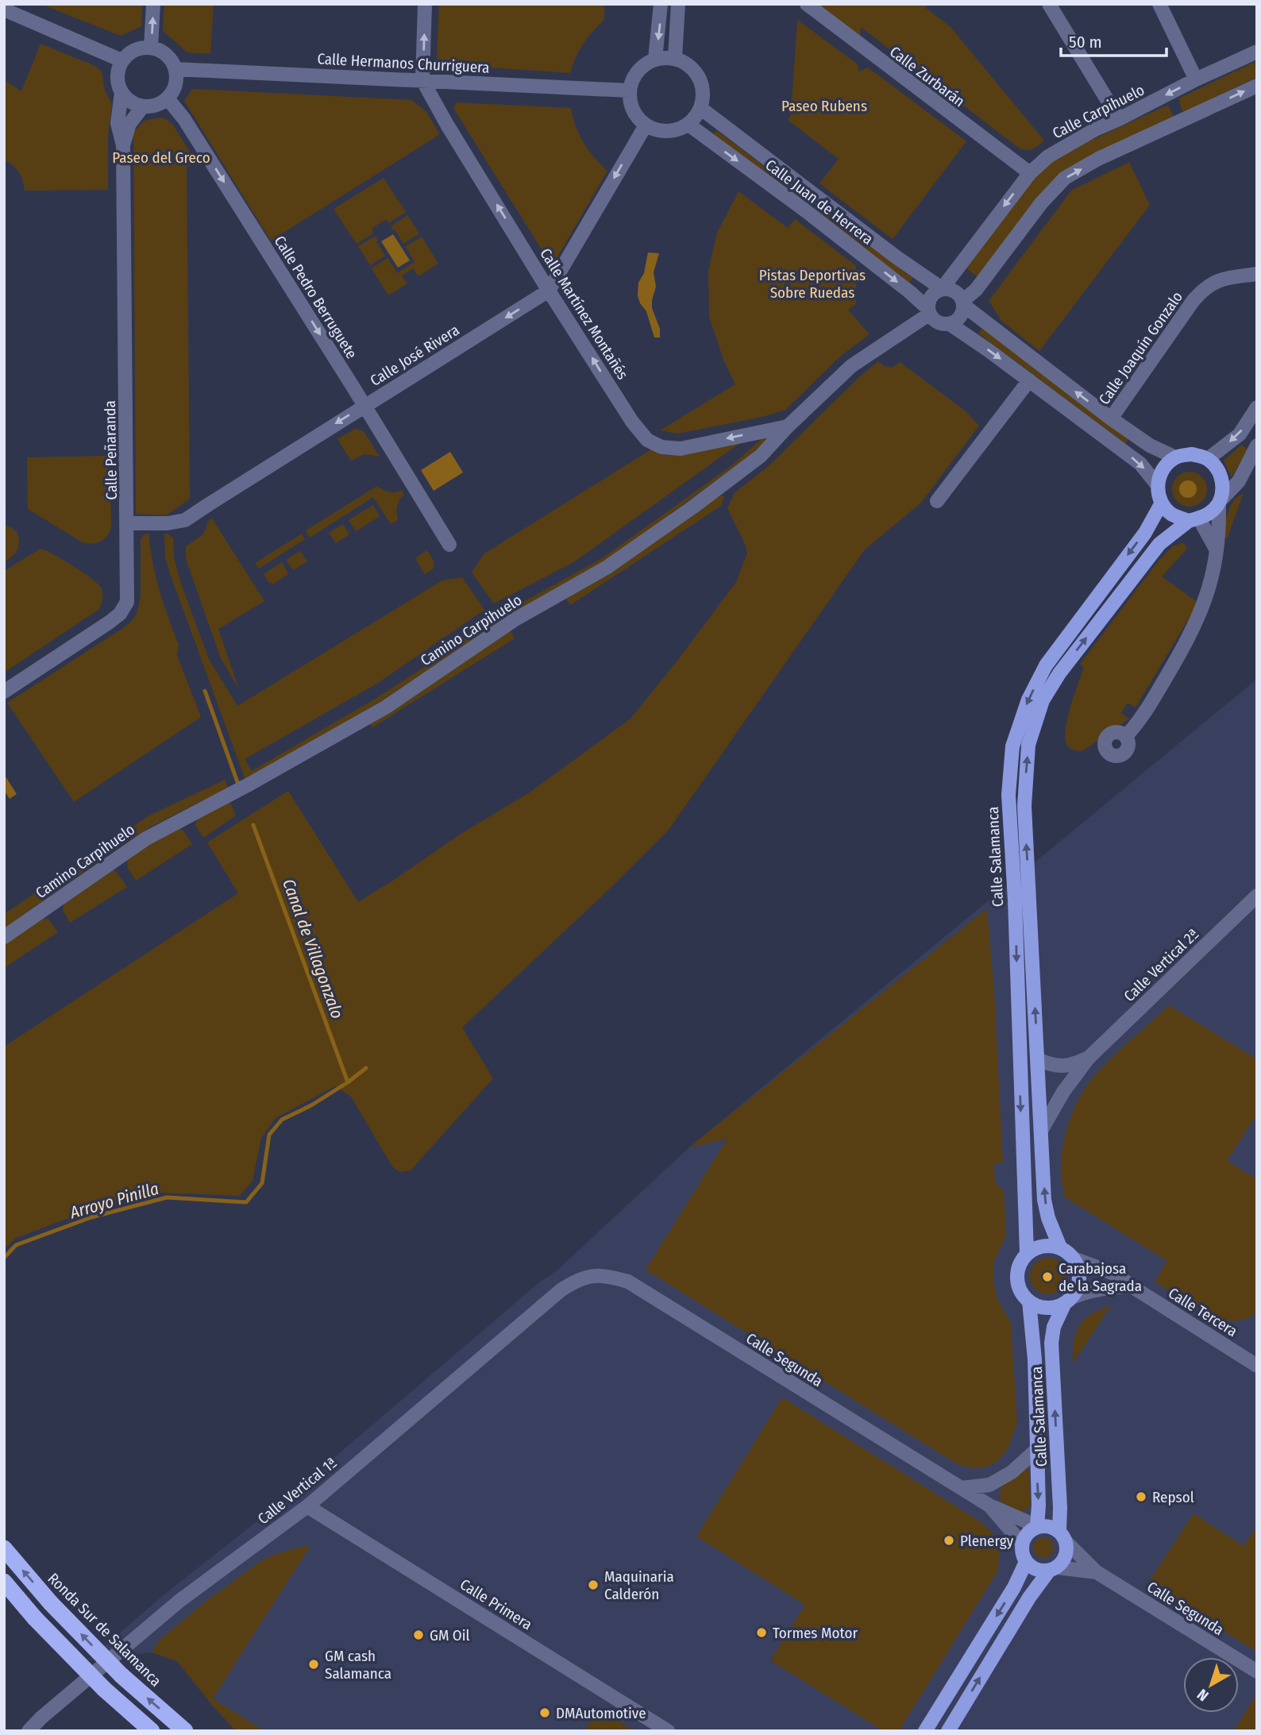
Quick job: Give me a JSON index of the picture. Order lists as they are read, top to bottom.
{
  "streets": {
    "highway": ["Ronda Sur de Salamanca"],
    "main road": ["Calle Salamanca"],
    "street": [
      "Calle Hermanos Churriguera",
      "Calle Zurbarán",
      "Calle Carpihuelo",
      "Calle Juan de Herrera",
      "Calle Pedro Berruguete",
      "Calle Martínez Montañés",
      "Calle Joaquín Gonzalo",
      "Calle José Rivera",
      "Calle Peñaranda",
      "Camino Carpihuelo",
      "Calle Vertical 2ª",
      "Calle Tercera",
      "Calle Segunda",
      "Calle Vertical 1ª",
      "Calle Primera"
    ]
  },
  "crossings": [
    ["Calle Hermanos Churriguera", "Calle Juan de Herrera"],
    ["Calle Hermanos Churriguera", "Calle Pedro Berruguete"],
    ["Calle Hermanos Churriguera", "Calle Martínez Montañés"],
    ["Calle Hermanos Churriguera", "Calle José Rivera"],
    ["Calle Hermanos Churriguera", "Calle Peñaranda"],
    ["Calle Zurbarán", "Calle Carpihuelo"],
    ["Calle Carpihuelo", "Calle Juan de Herrera"],
    ["Calle Carpihuelo", "Camino Carpihuelo"],
    ["Calle Juan de Herrera", "Calle José Rivera"],
    ["Calle Juan de Herrera", "Camino Carpihuelo"],
    ["Calle Pedro Berruguete", "Calle José Rivera"],
    ["Calle Pedro Berruguete", "Calle Peñaranda"],
    ["Calle Martínez Montañés", "Calle José Rivera"],
    ["Calle Martínez Montañés", "Camino Carpihuelo"],
    ["Calle José Rivera", "Calle Peñaranda"],
    ["Calle Salamanca", "Calle Vertical 2ª"],
    ["Calle Salamanca", "Calle Tercera"],
    ["Calle Salamanca", "Calle Segunda"],
    ["Calle Segunda", "Calle Vertical 1ª"],
    ["Calle Vertical 1ª", "Calle Primera"]
  ],
  "one_way": ["Calle Pedro Berruguete", "Calle Martínez Montañés", "Calle José Rivera"],
  "water": ["Canal de Villagonzalo", "Arroyo Pinilla"],
  "parks": ["Paseo Rubens", "Paseo del Greco", "Pistas Deportivas Sobre Ruedas"],
  "places": [
    "Carabajosa de la Sagrada",
    "Repsol",
    "Plenergy",
    "Maquinaria Calderón",
    "Tormes Motor",
    "GM Oil",
    "GM cash Salamanca",
    "DMAutomotive"
  ],
  "scale_bar": "50 m",
  "north": "bottom left"
}
